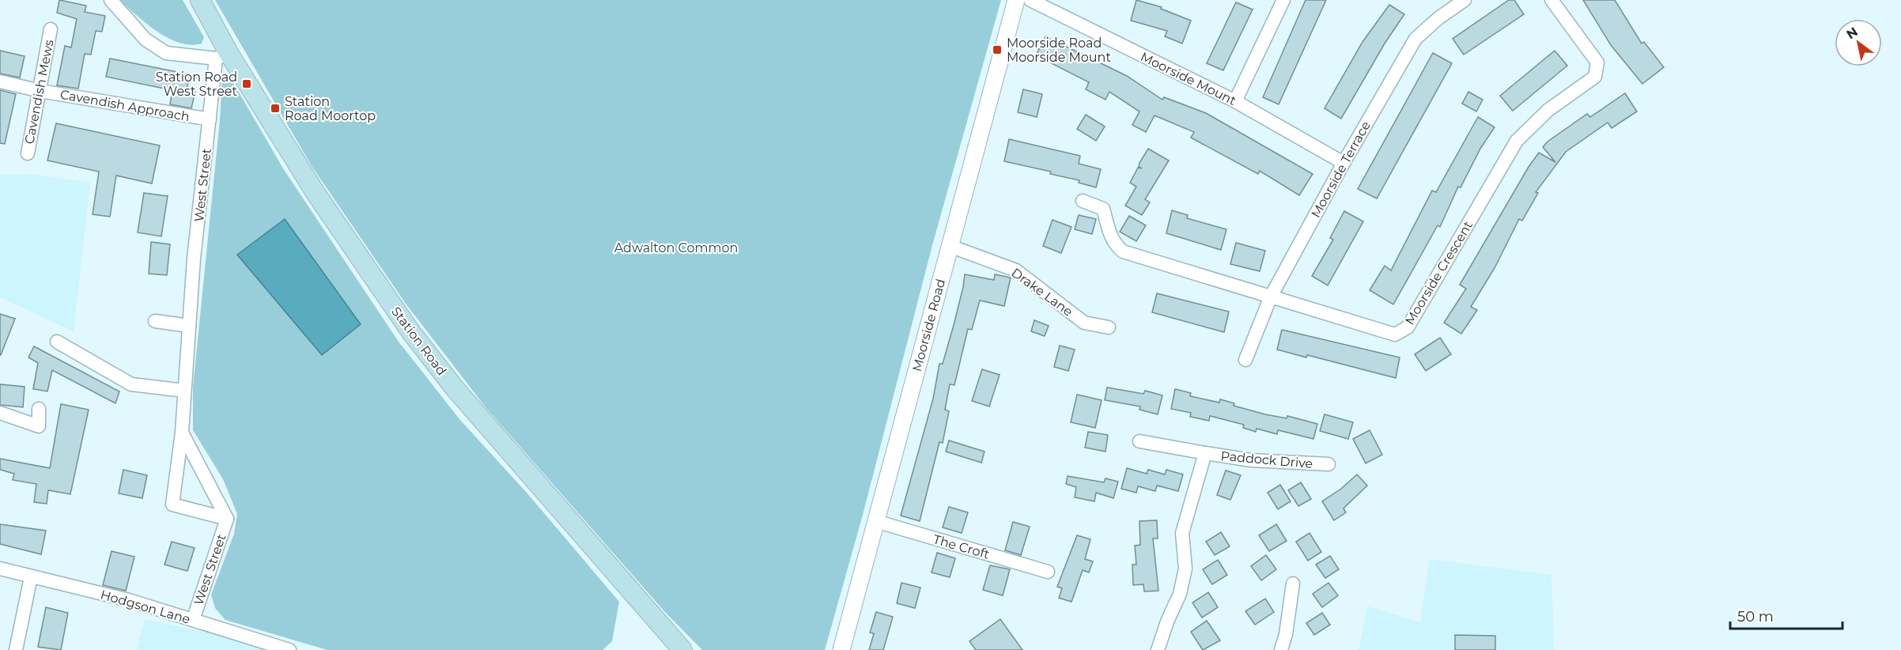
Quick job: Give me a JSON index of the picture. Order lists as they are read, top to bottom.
{
  "streets": {
    "main road": ["Station Road"],
    "street": [
      "Moorside Mount",
      "Cavendish Mews",
      "Cavendish Approach",
      "Moorside Terrace",
      "West Street",
      "Moorside Crescent",
      "Drake Lane",
      "Moorside Road",
      "Paddock Drive",
      "The Croft",
      "Hodgson Lane"
    ]
  },
  "crossings": [
    ["Moorside Mount", "Moorside Terrace"],
    ["Cavendish Mews", "Cavendish Approach"],
    ["Cavendish Approach", "West Street"],
    ["Moorside Terrace", "Moorside Crescent"],
    ["West Street", "Station Road"],
    ["West Street", "Hodgson Lane"],
    ["Drake Lane", "Moorside Road"],
    ["Moorside Road", "The Croft"]
  ],
  "parks": ["Adwalton Common"],
  "places": {
    "transit": ["Moorside Road Moorside Mount", "Station Road West Street", "Station Road Moortop"]
  },
  "scale_bar": "50 m",
  "north": "top left"
}
